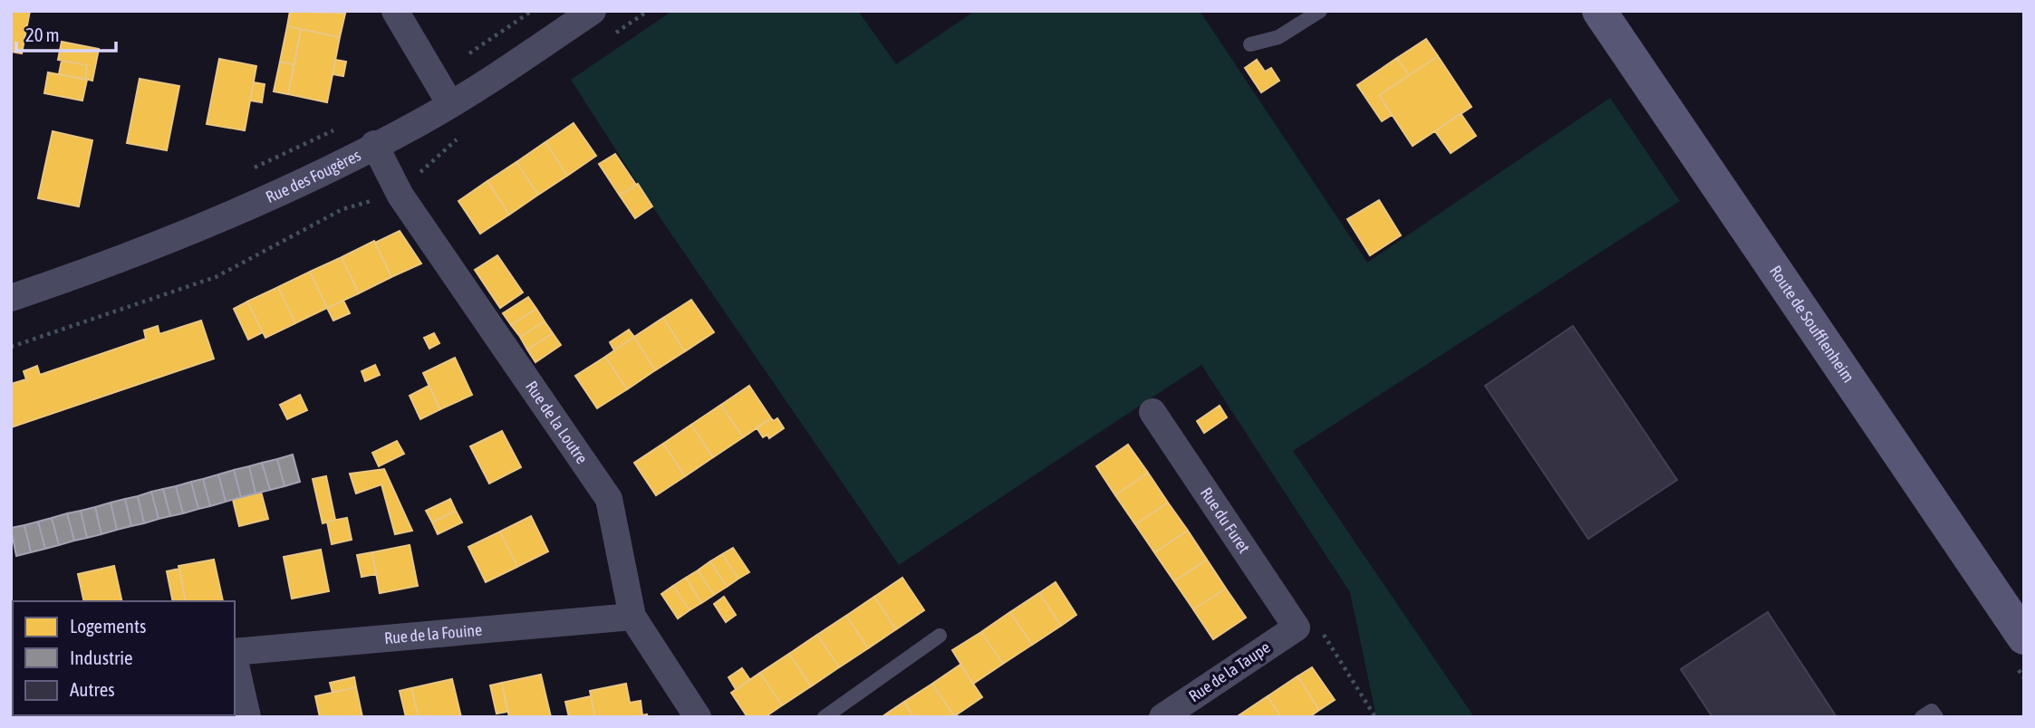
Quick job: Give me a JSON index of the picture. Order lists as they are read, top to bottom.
{
  "streets": {
    "main road": ["Route de Soufflenheim"],
    "street": [
      "Rue des Fougères",
      "Rue de la Loutre",
      "Rue du Furet",
      "Rue de la Fouine",
      "Rue de la Taupe"
    ]
  },
  "crossings": [
    ["Rue des Fougères", "Rue de la Loutre"],
    ["Rue de la Loutre", "Rue de la Fouine"],
    ["Rue du Furet", "Rue de la Taupe"]
  ],
  "legend": ["Logements", "Industrie", "Autres"],
  "scale_bar": "20 m"
}
